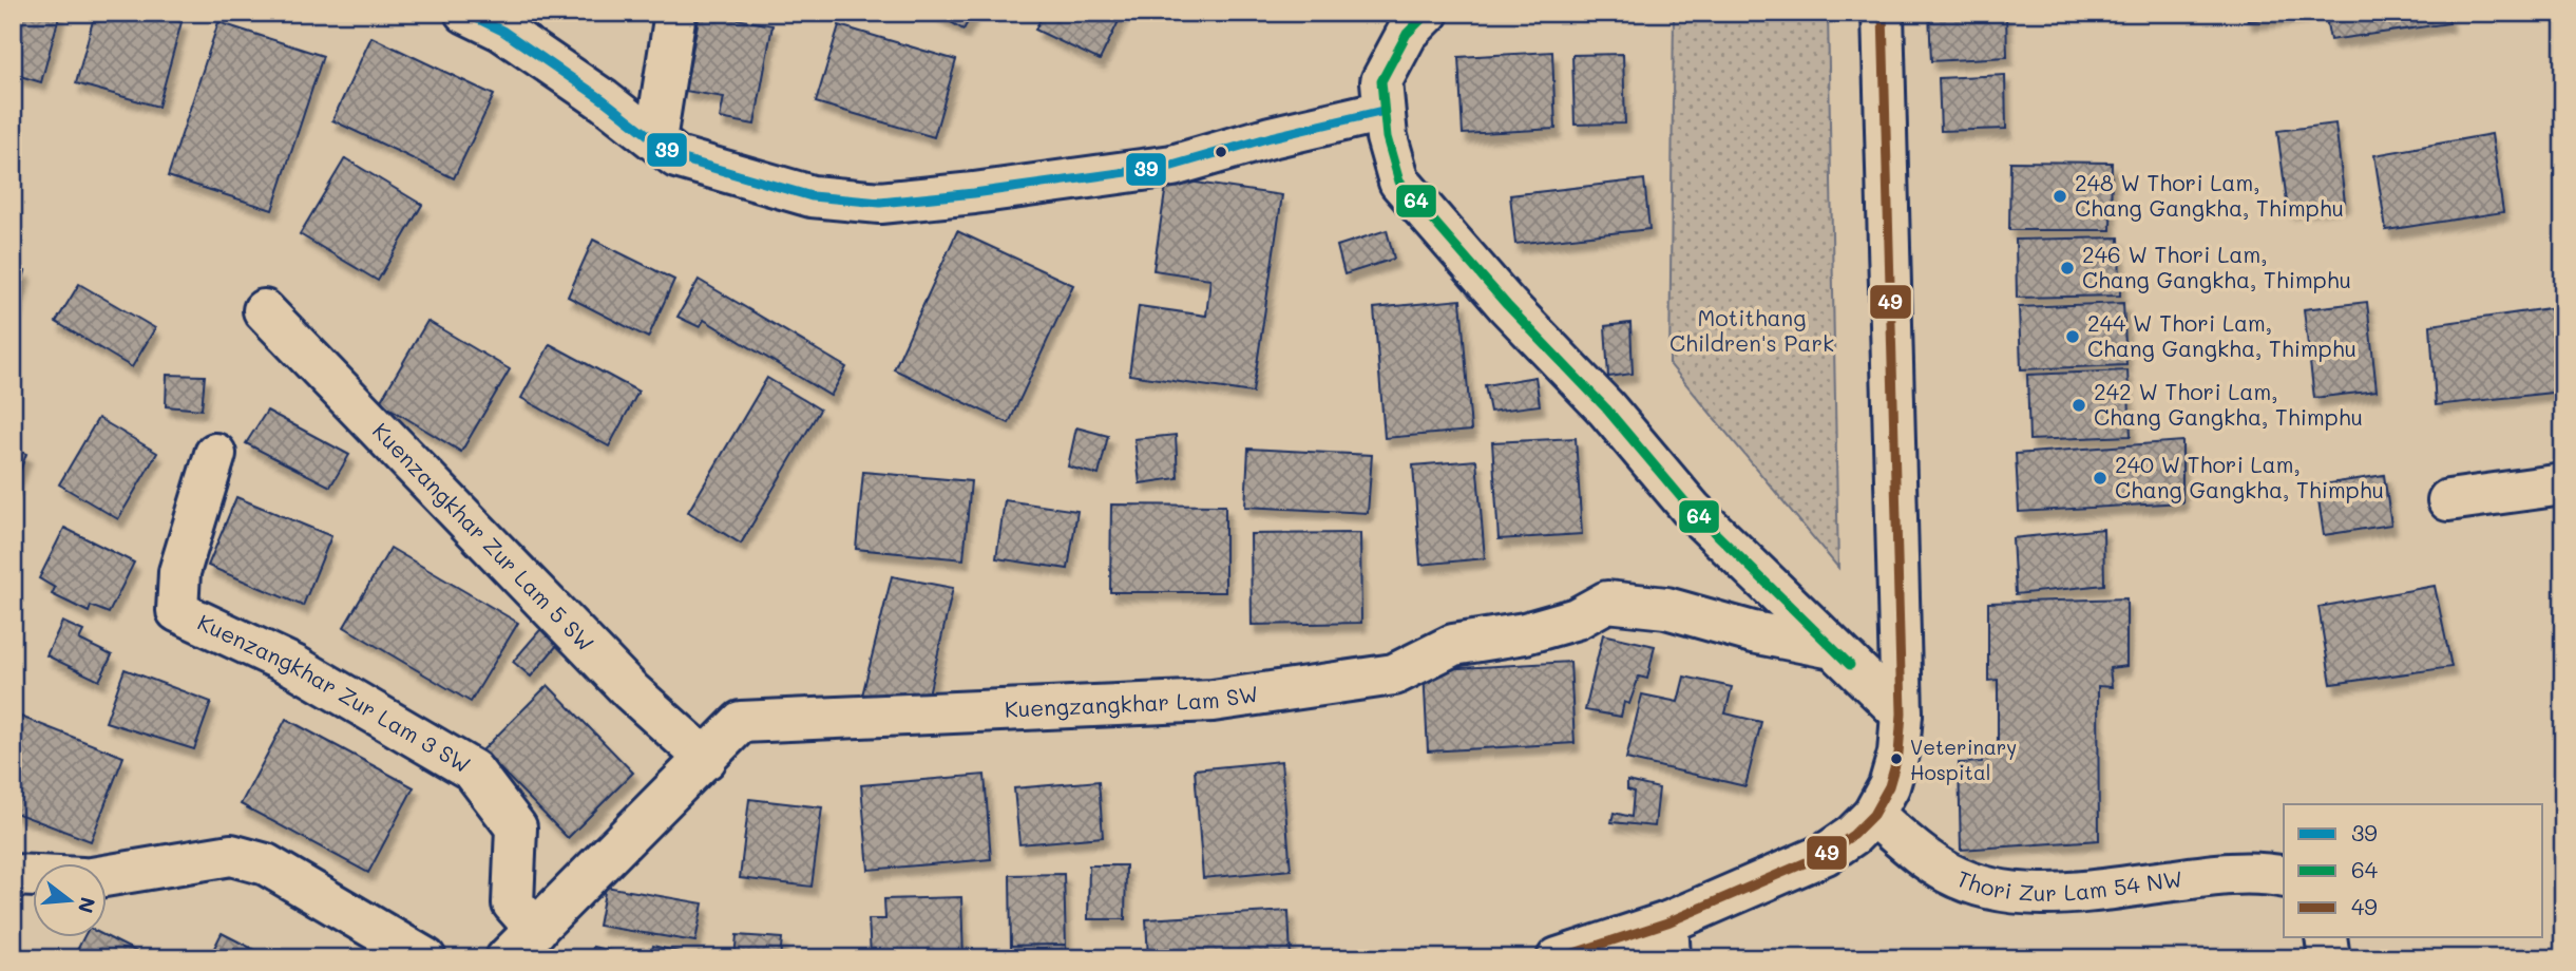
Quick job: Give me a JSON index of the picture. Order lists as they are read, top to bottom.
{
  "streets": {
    "street": [
      "Kuenzangkhar Zur Lam 5 SW",
      "Kuenzangkhar Zur Lam 3 SW",
      "Kuengzangkhar Lam SW",
      "Thori Zur Lam 54 NW"
    ]
  },
  "crossings": [
    ["Kuenzangkhar Zur Lam 5 SW", "Kuengzangkhar Lam SW"],
    ["Kuenzangkhar Zur Lam 3 SW", "Kuengzangkhar Lam SW"]
  ],
  "parks": ["Motithang Children's Park"],
  "places": [
    "248 W Thori Lam, Chang Gangkha, Thimphu",
    "246 W Thori Lam, Chang Gangkha, Thimphu",
    "244 W Thori Lam, Chang Gangkha, Thimphu",
    "242 W Thori Lam, Chang Gangkha, Thimphu",
    "240 W Thori Lam, Chang Gangkha, Thimphu",
    "Veterinary Hospital"
  ],
  "lines": ["transit line 39", "transit line 64", "transit line 49"],
  "legend": ["39", "64", "49"],
  "north": "right"
}
